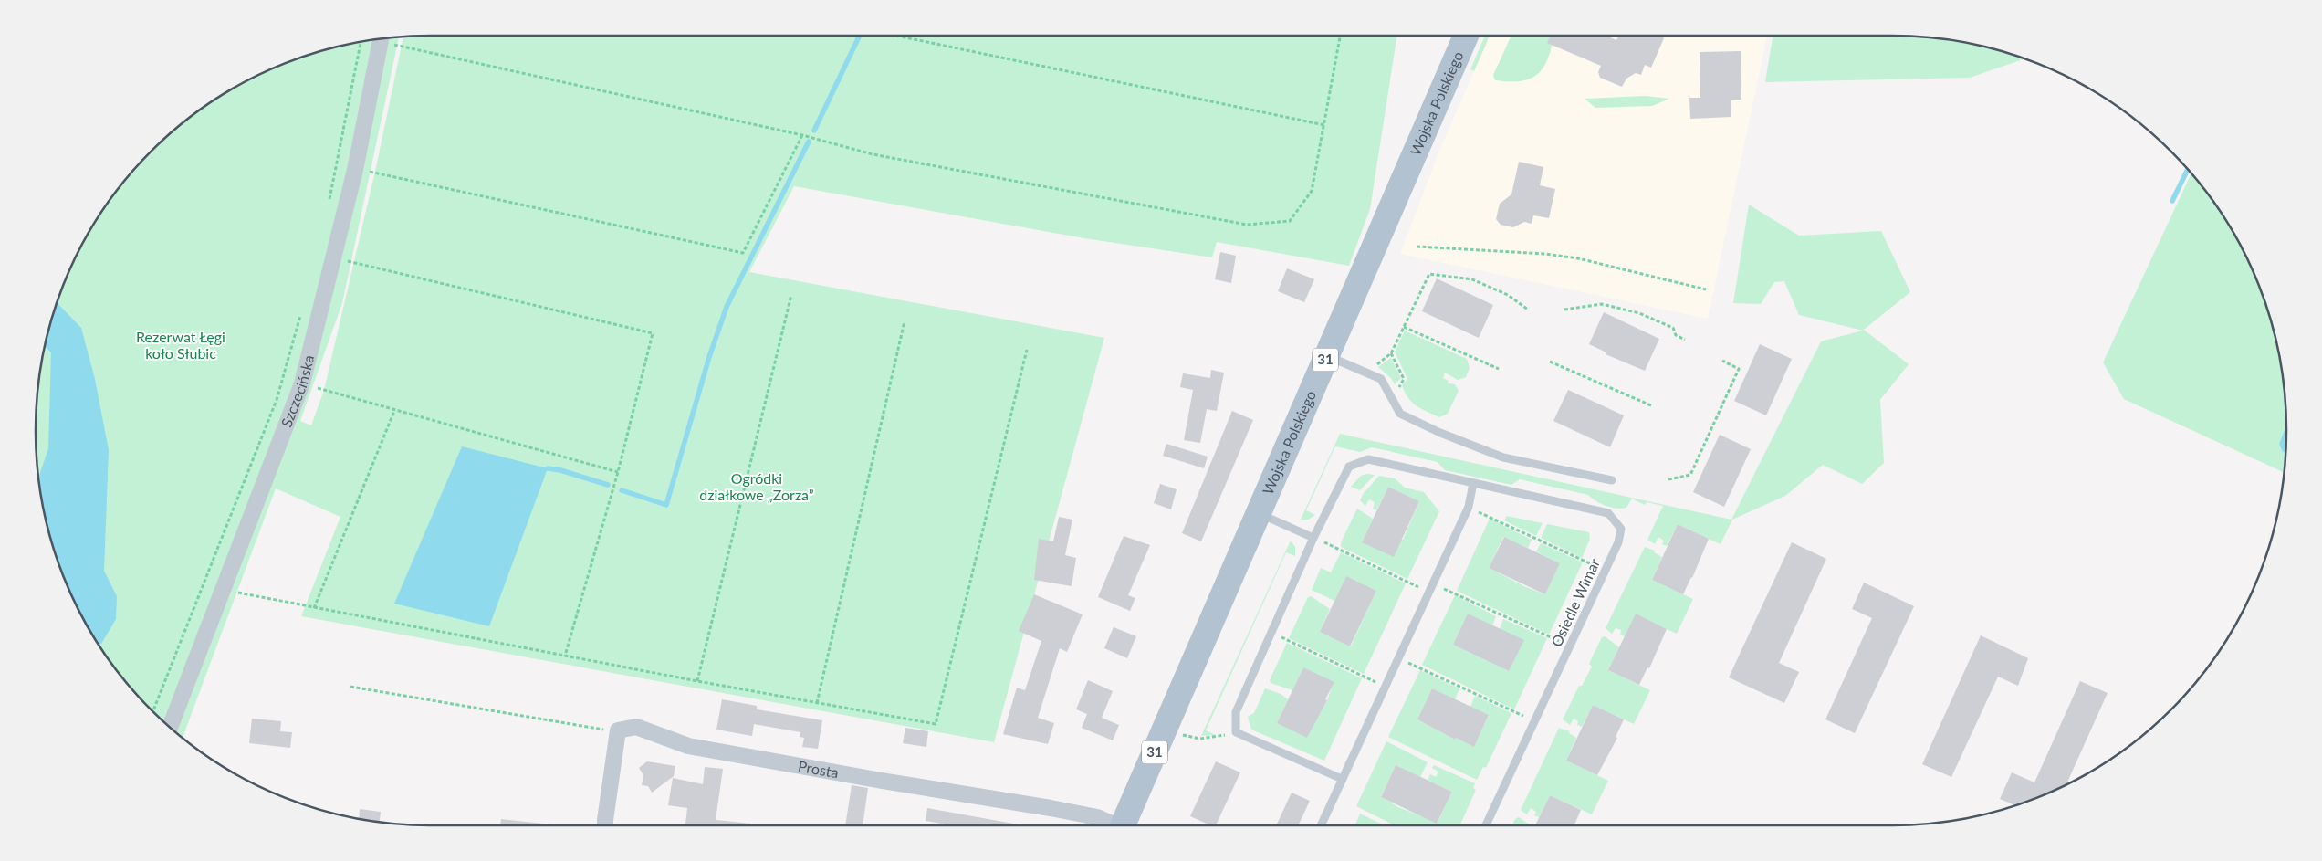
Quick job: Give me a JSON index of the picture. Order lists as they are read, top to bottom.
{
  "streets": {
    "main road": ["Wojska Polskiego", "31"],
    "street": ["Szczecińska", "Prosta"],
    "lane": ["Osiedle Wimar"]
  },
  "parks": ["Rezerwat Łęgi koło Słubic", "Ogródki działkowe „Zorza”"]
}
